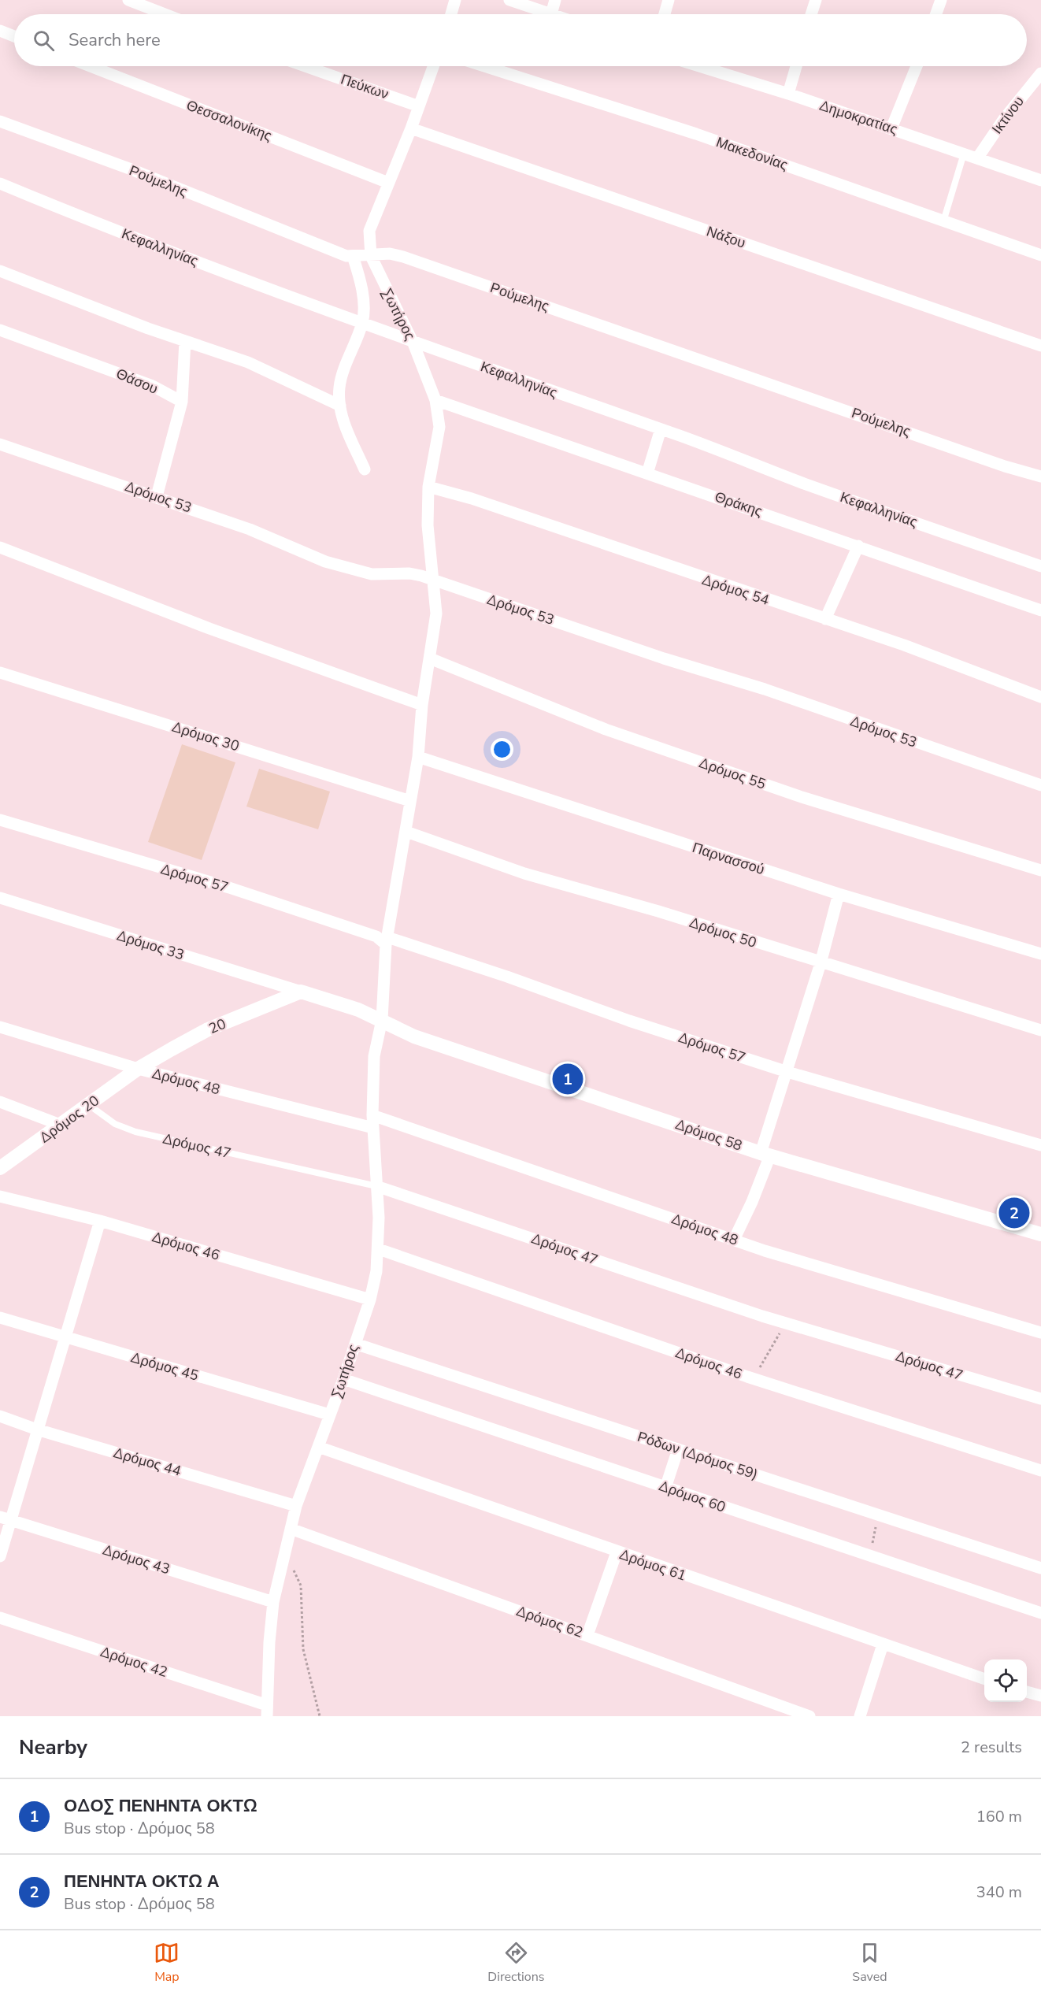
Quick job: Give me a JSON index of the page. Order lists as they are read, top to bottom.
{
  "streets": {
    "street": [
      "Πεύκων",
      "Ικτίνου",
      "Δημοκρατίας",
      "Θεσσαλονίκης",
      "Μακεδονίας",
      "Ρούμελης",
      "Νάξου",
      "Κεφαλληνίας",
      "Σωτήρος",
      "Θάσου",
      "Δρόμος 53",
      "Θράκης",
      "Δρόμος 54",
      "Δρόμος 30",
      "Δρόμος 55",
      "Παρνασσού",
      "Δρόμος 57",
      "Δρόμος 50",
      "Δρόμος 33",
      "20",
      "Δρόμος 48",
      "Δρόμος 20",
      "Δρόμος 58",
      "Δρόμος 47",
      "Δρόμος 46",
      "Δρόμος 45",
      "Ρόδων (Δρόμος 59)",
      "Δρόμος 44",
      "Δρόμος 60",
      "Δρόμος 43",
      "Δρόμος 61",
      "Δρόμος 62",
      "Δρόμος 42"
    ]
  },
  "crossings": [
    ["Πεύκων", "Σωτήρος"],
    ["Ικτίνου", "Δημοκρατίας"],
    ["Θεσσαλονίκης", "Σωτήρος"],
    ["Ρούμελης", "Σωτήρος"],
    ["Νάξου", "Σωτήρος"],
    ["Κεφαλληνίας", "Σωτήρος"],
    ["Σωτήρος", "Δρόμος 53"],
    ["Σωτήρος", "Θράκης"],
    ["Σωτήρος", "Δρόμος 54"],
    ["Σωτήρος", "Δρόμος 30"],
    ["Σωτήρος", "Δρόμος 55"],
    ["Σωτήρος", "Παρνασσού"],
    ["Σωτήρος", "Δρόμος 57"],
    ["Σωτήρος", "Δρόμος 50"],
    ["Σωτήρος", "Δρόμος 48"],
    ["Σωτήρος", "Δρόμος 58"],
    ["Σωτήρος", "Δρόμος 47"],
    ["Σωτήρος", "Δρόμος 46"],
    ["Σωτήρος", "Δρόμος 45"],
    ["Σωτήρος", "Ρόδων (Δρόμος 59)"],
    ["Σωτήρος", "Δρόμος 44"],
    ["Σωτήρος", "Δρόμος 60"],
    ["Σωτήρος", "Δρόμος 43"],
    ["Σωτήρος", "Δρόμος 61"],
    ["Σωτήρος", "Δρόμος 62"],
    ["Σωτήρος", "Δρόμος 42"],
    ["Δρόμος 33", "20"],
    ["Δρόμος 33", "Δρόμος 58"],
    ["20", "Δρόμος 48"],
    ["20", "Δρόμος 20"],
    ["20", "Δρόμος 58"],
    ["Δρόμος 48", "Δρόμος 20"],
    ["Δρόμος 20", "Δρόμος 47"]
  ],
  "page": {
    "search": "Search here",
    "pins": ["1", "2"],
    "heading": ["Nearby", "2 results"],
    "list": [
      {
        "mark": "1",
        "name": "ΟΔΟΣ ΠΕΝΗΝΤΑ ΟΚΤΩ",
        "note": "Bus stop · Δρόμος 58",
        "value": "160 m"
      },
      {
        "mark": "2",
        "name": "ΠΕΝΗΝΤΑ ΟΚΤΩ Α",
        "note": "Bus stop · Δρόμος 58",
        "value": "340 m"
      }
    ],
    "nav": ["Map", "Directions", "Saved"]
  }
}
